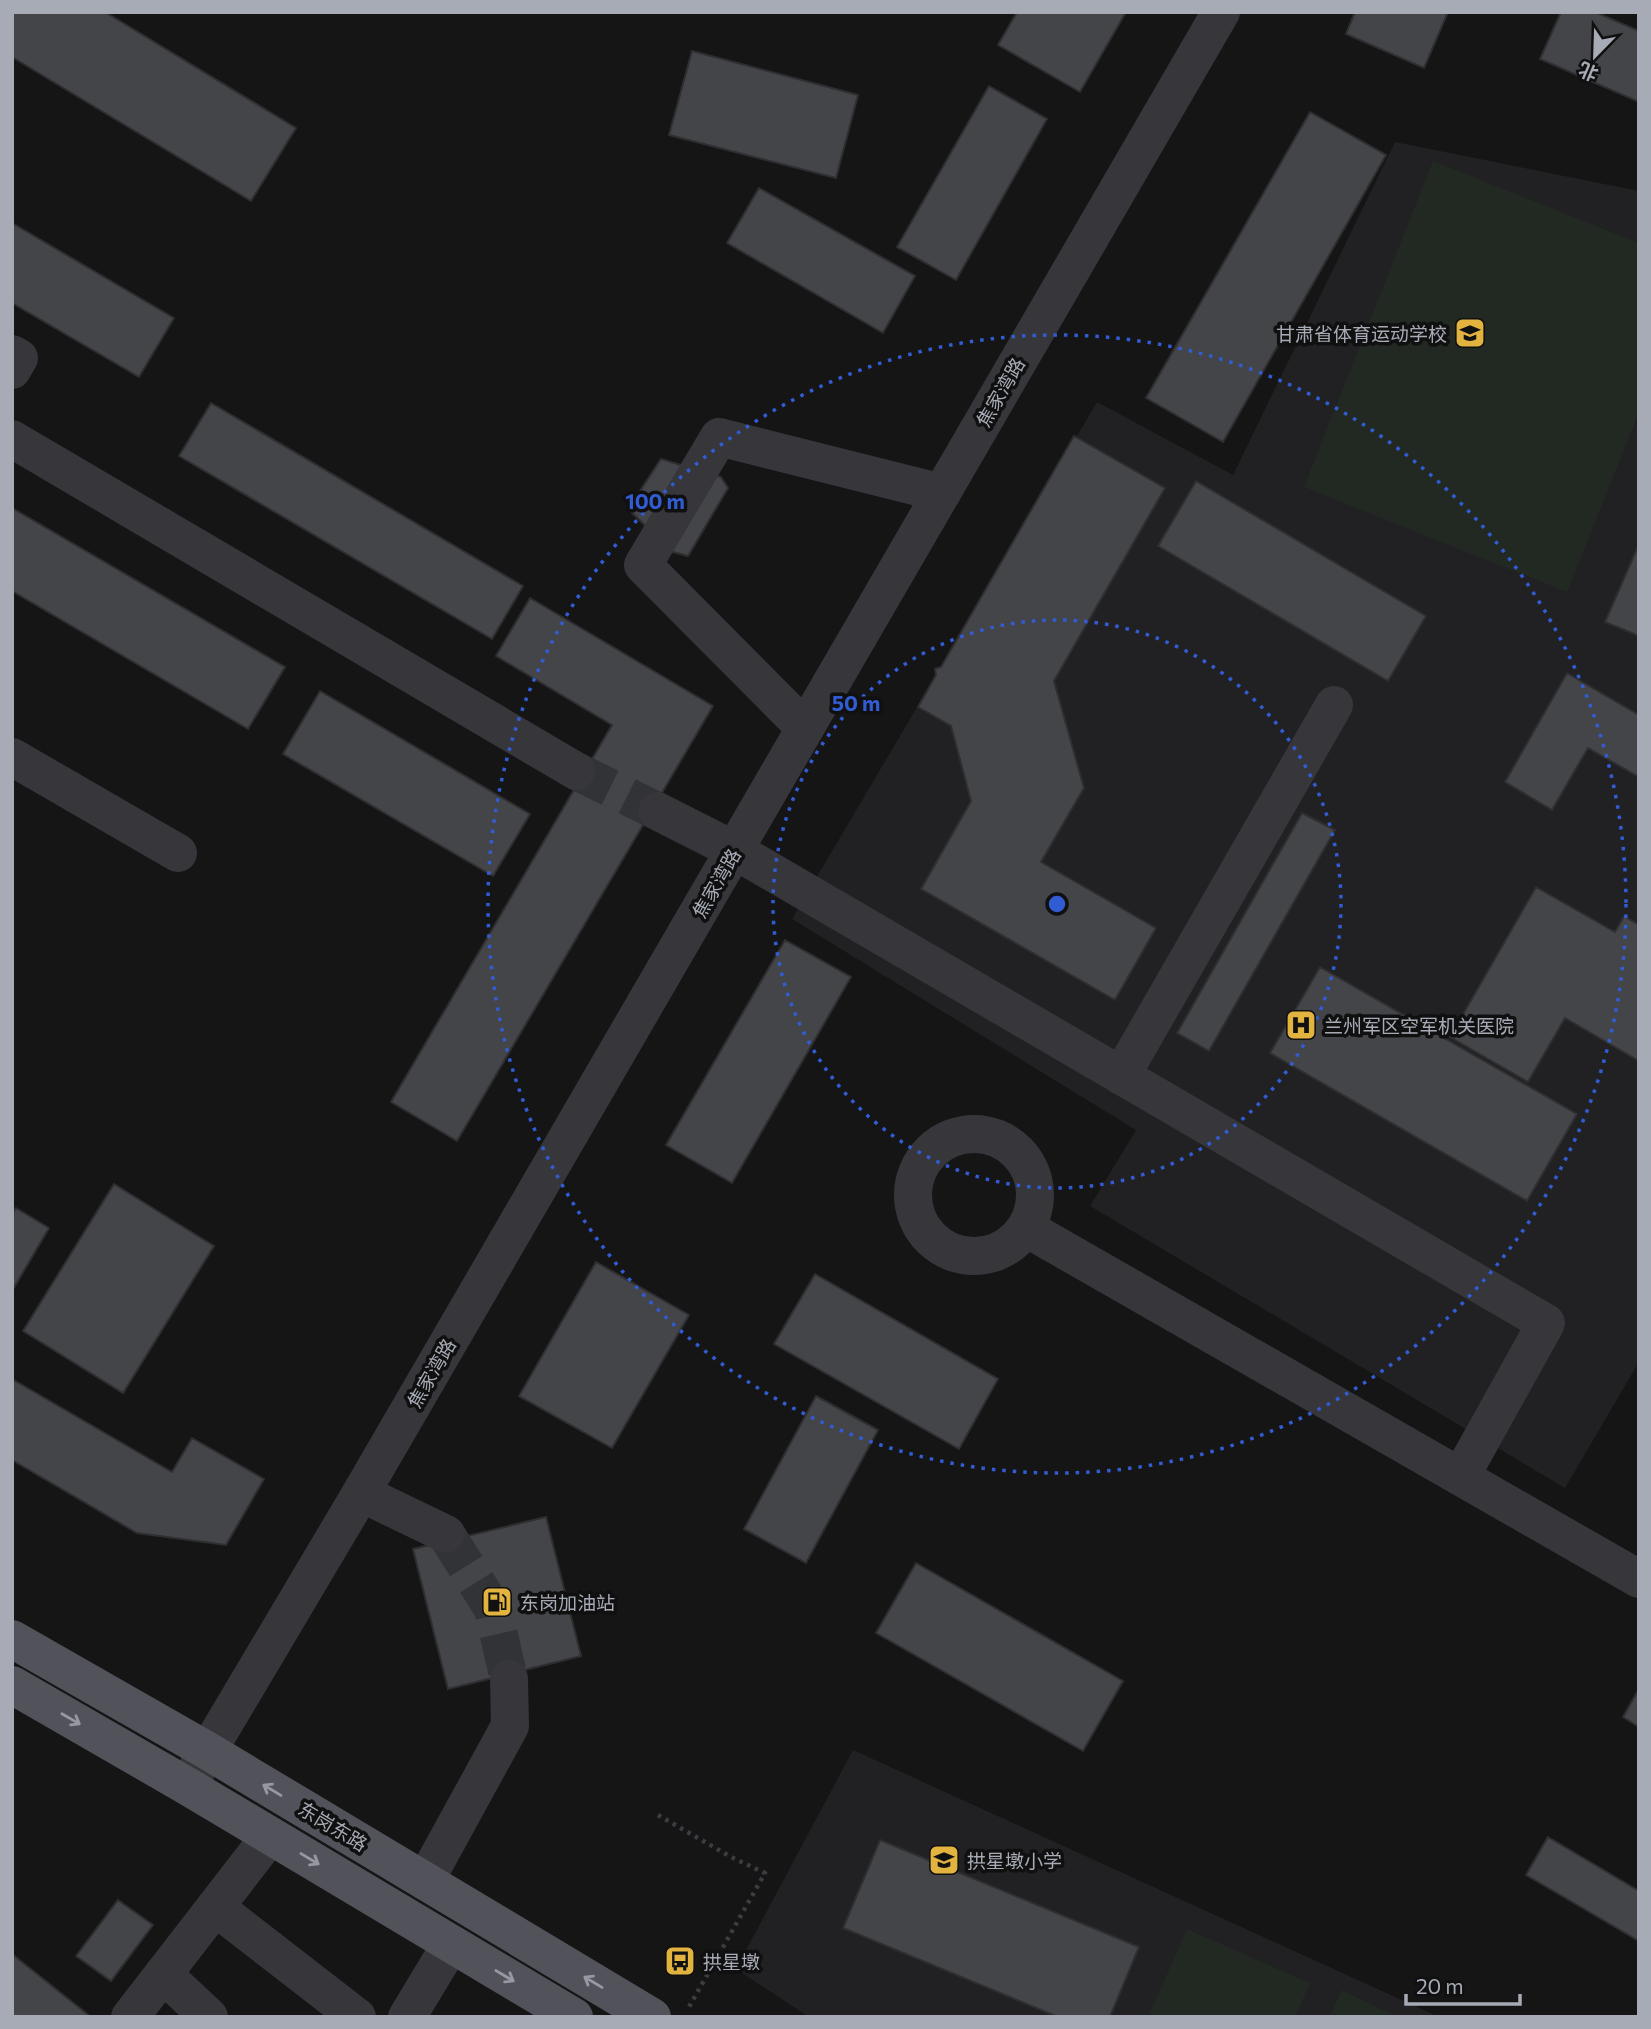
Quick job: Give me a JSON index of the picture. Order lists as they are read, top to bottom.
{
  "streets": {
    "main road": ["东岗东路"],
    "street": ["焦家湾路"]
  },
  "crossings": [
    ["焦家湾路", "东岗东路"]
  ],
  "places": {
    "school or university": ["甘肃省体育运动学校", "拱星墩小学"],
    "hospital": ["兰州军区空军机关医院"],
    "fuel station": ["东岗加油站"],
    "bus stop": ["拱星墩"]
  },
  "scale_bar": "20 m",
  "north": "bottom left",
  "rings": ["100 m", "50 m"]
}
